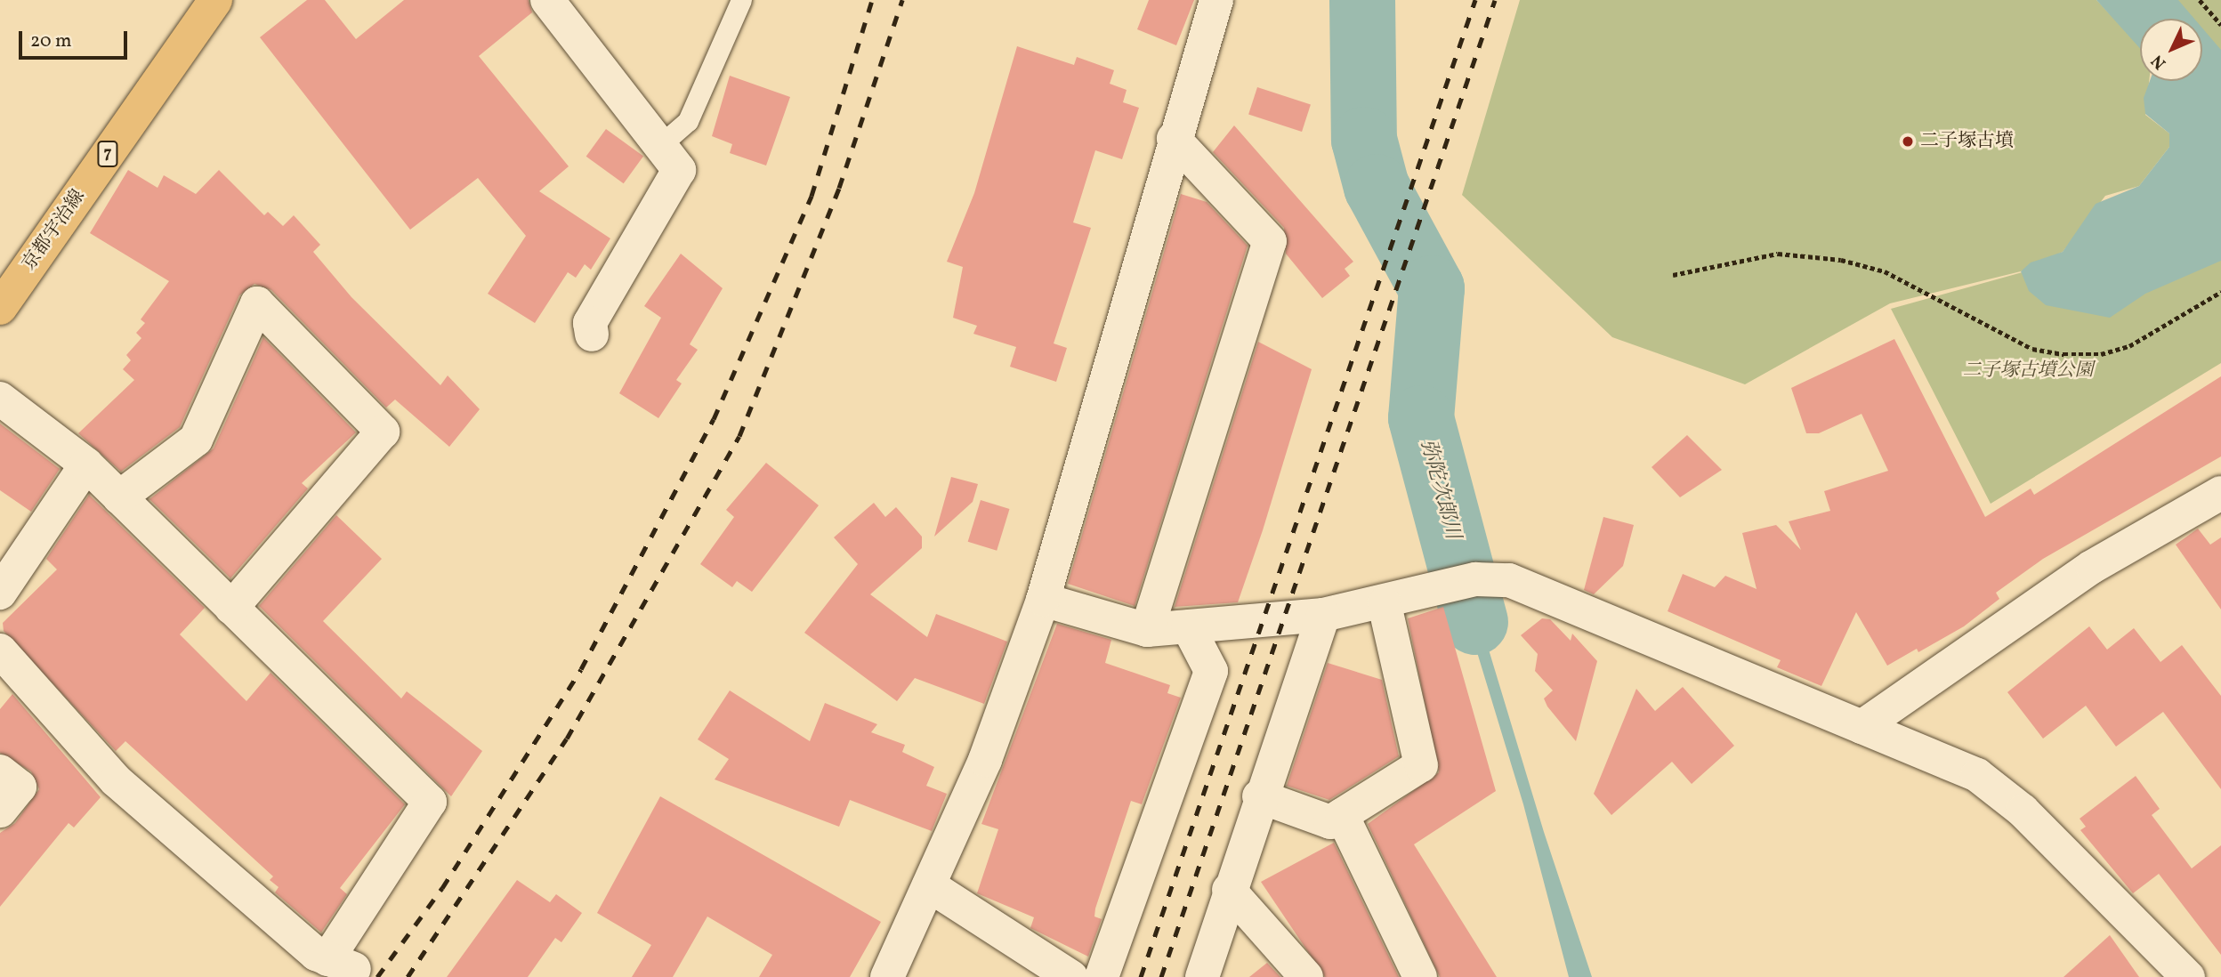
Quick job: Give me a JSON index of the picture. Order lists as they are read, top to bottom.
{
  "streets": {
    "main road": ["7", "京都宇治線"]
  },
  "water": ["弥陀次郎川"],
  "parks": ["二子塚古墳公園"],
  "places": ["二子塚古墳"],
  "scale_bar": "20 m",
  "north": "bottom left"
}
